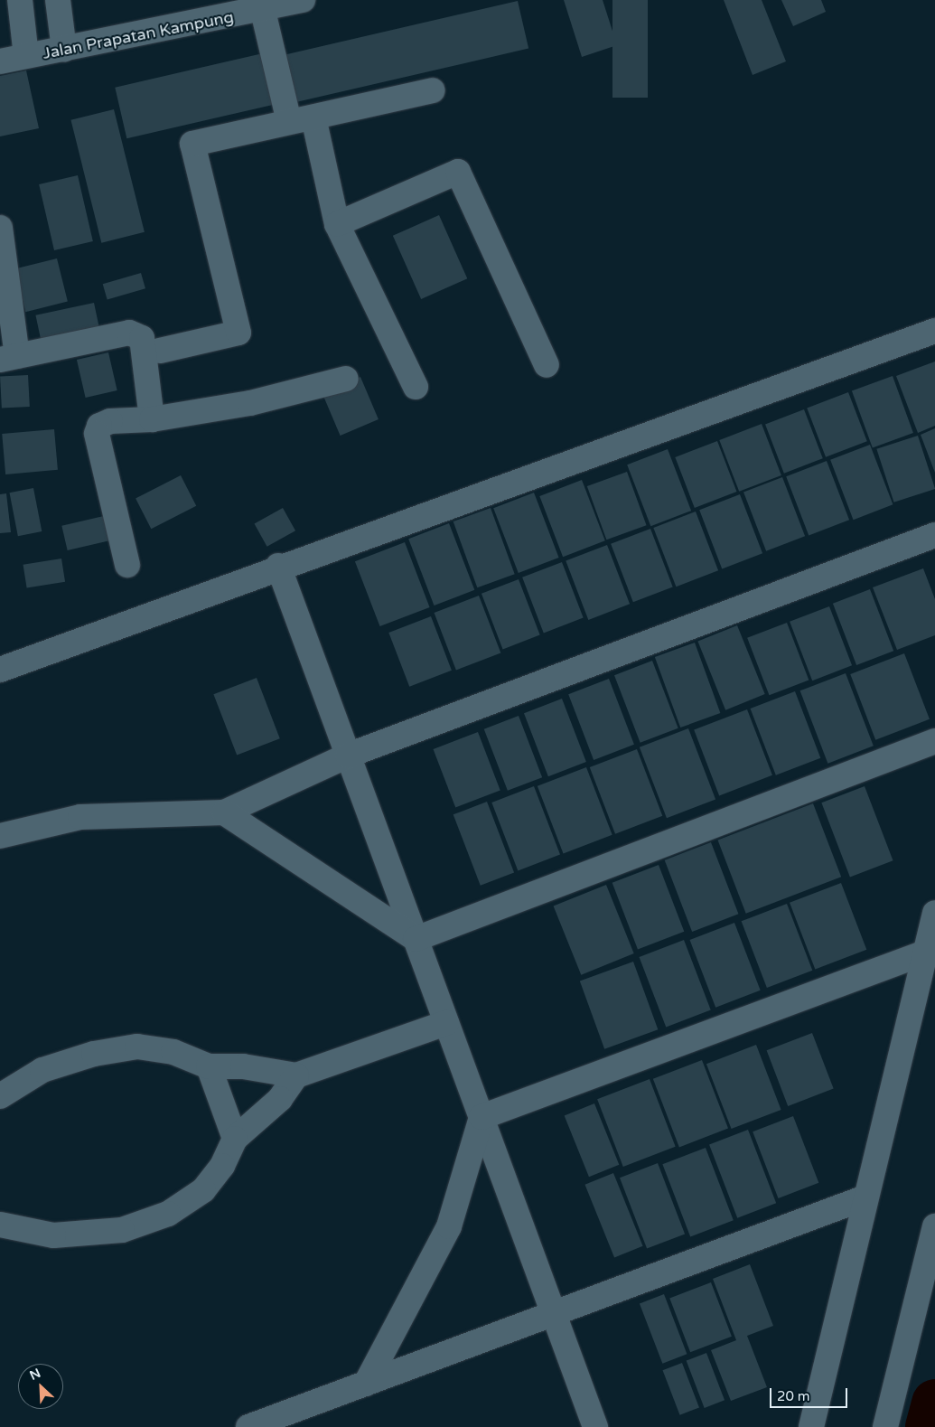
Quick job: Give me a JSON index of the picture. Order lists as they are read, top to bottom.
{
  "streets": {
    "street": ["Jalan Prapatan Kampung"]
  },
  "scale_bar": "20 m",
  "north": "top left"
}
